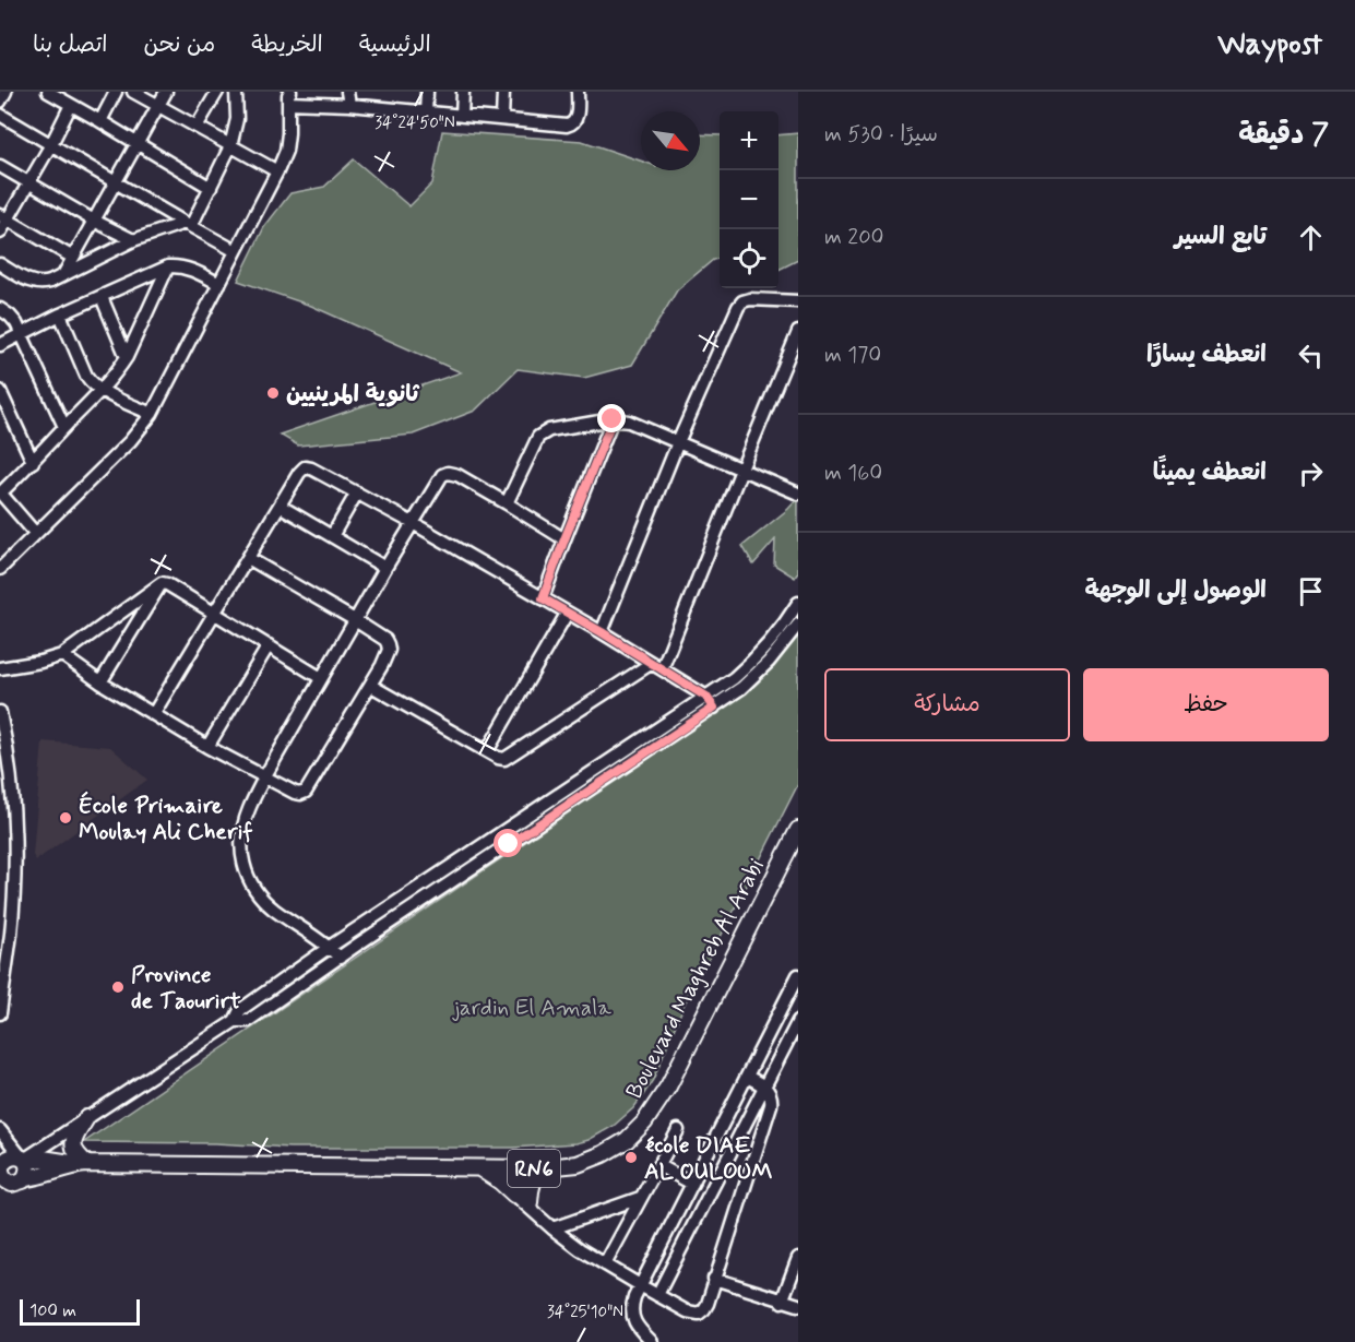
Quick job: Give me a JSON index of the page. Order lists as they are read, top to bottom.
{
  "streets": {
    "main road": ["Boulevard Maghreb Al Arabi", "RN6"]
  },
  "crossings": [
    ["Boulevard Maghreb Al Arabi", "RN6"]
  ],
  "parks": ["jardin El Amala"],
  "places": [
    "ثانوية المرينيين",
    "École Primaire Moulay Ali Cherif",
    "Province de Taourirt",
    "école DIAE AL OULOUM"
  ],
  "scale_bar": "100 m",
  "north": "bottom right",
  "page": {
    "header": "Waypost",
    "nav": [
      "الرئيسية",
      "الخريطة",
      "من نحن",
      "اتصل بنا"
    ],
    "heading": ["7 دقيقة", "سيرًا · 530 m"],
    "map_buttons": ["+", "−"],
    "list": [
      ["تابع السير", "200 m"],
      ["انعطف يسارًا", "170 m"],
      ["انعطف يمينًا", "160 m"],
      "الوصول إلى الوجهة"
    ],
    "buttons": ["حفظ", "مشاركة"],
    "scale": "100 m"
  },
  "coordinates": ["34°24'50\"N", "34°25'10\"N"]
}
